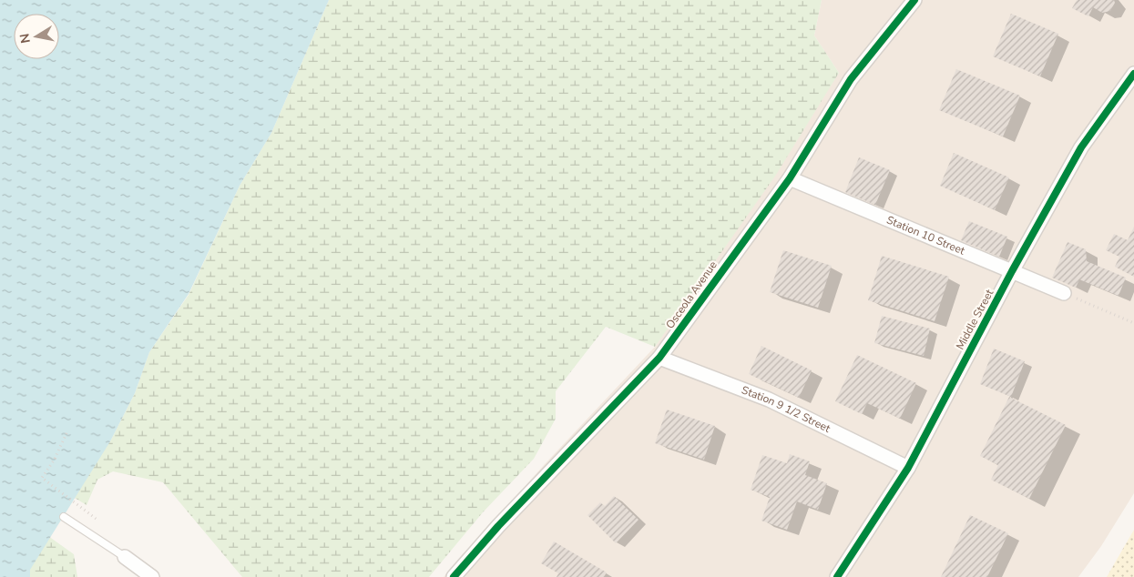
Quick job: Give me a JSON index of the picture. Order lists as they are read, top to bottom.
{
  "streets": {
    "street": [
      "Station 10 Street",
      "Osceola Avenue",
      "Middle Street",
      "Station 9 1/2 Street"
    ]
  },
  "crossings": [
    ["Station 10 Street", "Osceola Avenue"],
    ["Station 10 Street", "Middle Street"],
    ["Osceola Avenue", "Station 9 1/2 Street"],
    ["Middle Street", "Station 9 1/2 Street"]
  ],
  "north": "left"
}
